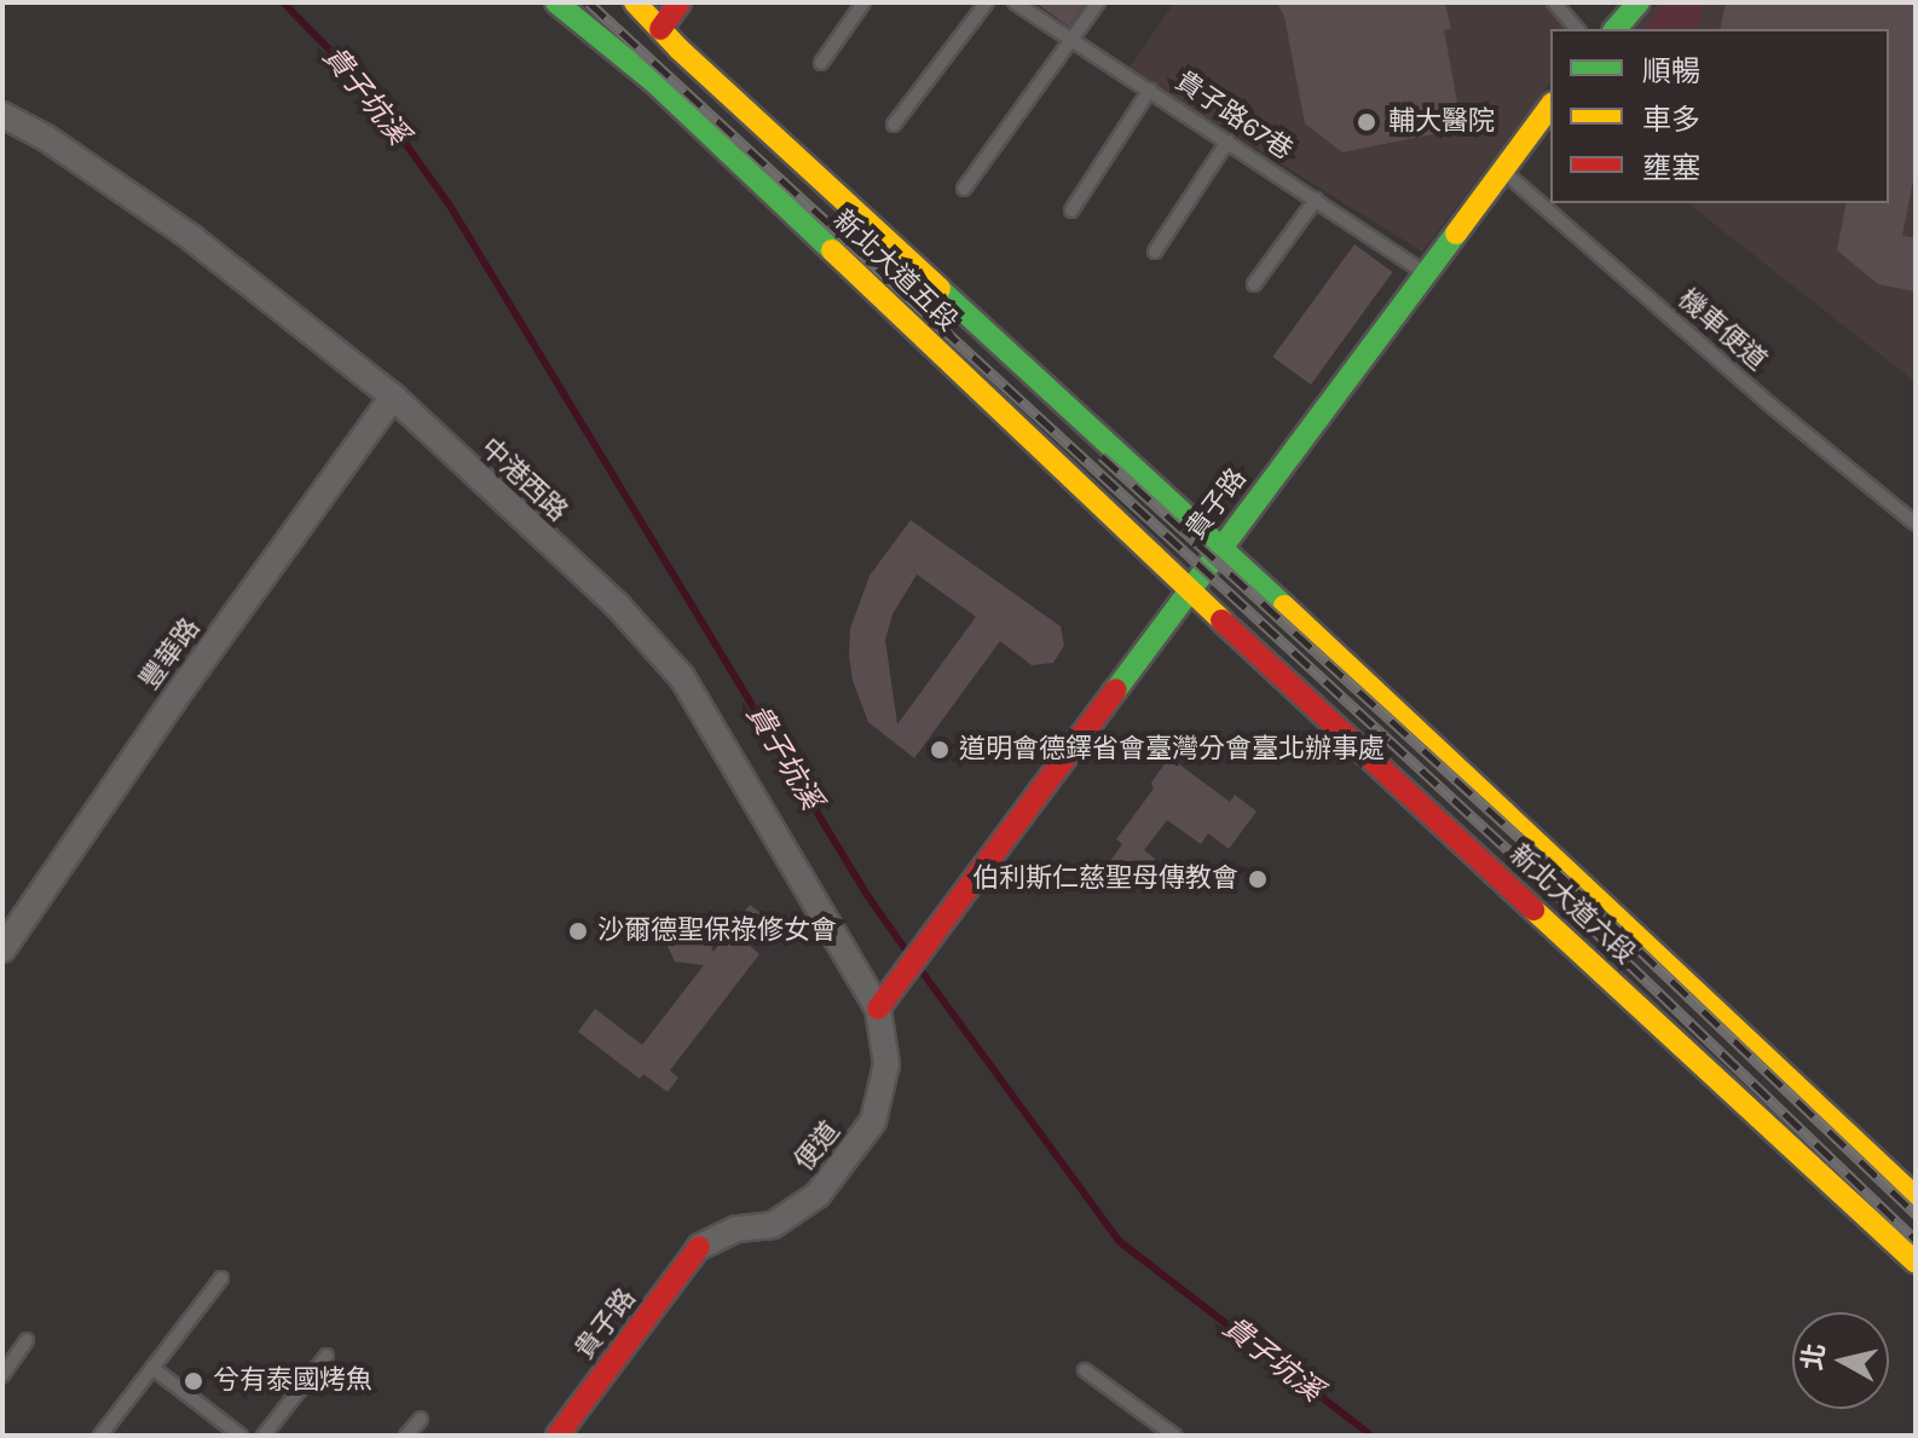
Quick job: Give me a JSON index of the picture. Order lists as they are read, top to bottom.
{
  "streets": {
    "main road": ["新北大道五段", "貴子路", "新北大道六段"],
    "street": ["中港西路", "豐華路", "便道"],
    "lane": ["貴子路67巷", "機車便道"]
  },
  "crossings": [
    ["貴子路67巷", "貴子路"],
    ["新北大道五段", "貴子路"],
    ["新北大道五段", "新北大道六段"],
    ["機車便道", "貴子路"],
    ["中港西路", "貴子路"],
    ["中港西路", "豐華路"],
    ["中港西路", "便道"],
    ["貴子路", "新北大道六段"],
    ["貴子路", "便道"]
  ],
  "water": ["貴子坑溪"],
  "places": [
    "輔大醫院",
    "道明會德鐸省會臺灣分會臺北辦事處",
    "伯利斯仁慈聖母傳教會",
    "沙爾德聖保祿修女會",
    "兮有泰國烤魚"
  ],
  "legend": ["順暢", "車多", "壅塞"],
  "north": "left"
}
